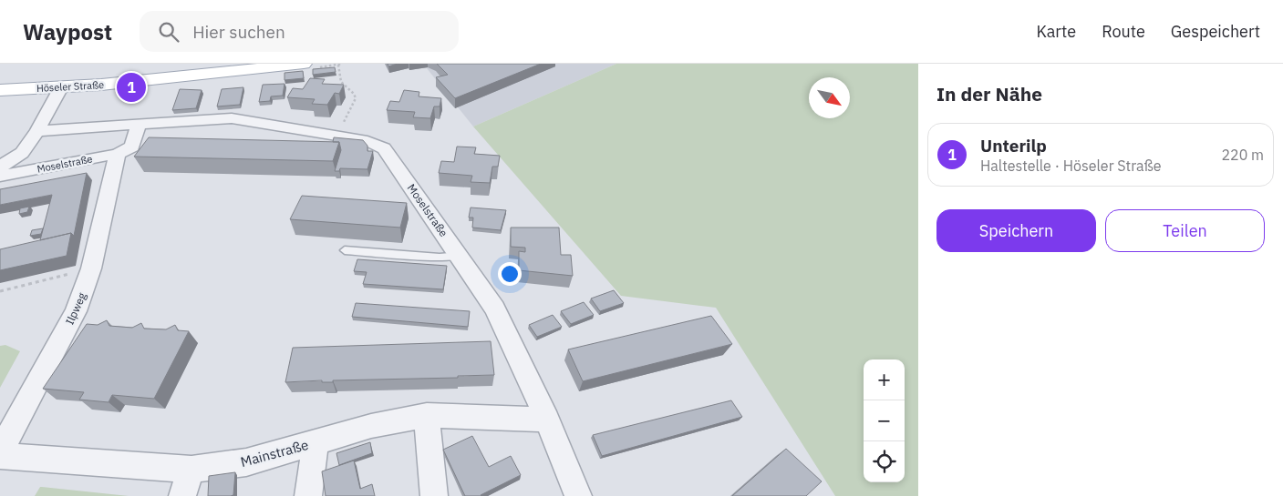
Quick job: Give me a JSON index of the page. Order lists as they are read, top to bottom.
{
  "streets": {
    "main road": ["Höseler Straße"],
    "street": ["Moselstraße", "Ilpweg", "Mainstraße"]
  },
  "crossings": [
    ["Moselstraße", "Ilpweg"],
    ["Moselstraße", "Mainstraße"]
  ],
  "north": "bottom right",
  "page": {
    "header": "Waypost",
    "search": "Hier suchen",
    "nav": ["Karte", "Route", "Gespeichert"],
    "heading": "In der Nähe",
    "pins": "1",
    "list": [
      {
        "mark": "1",
        "name": "Unterilp",
        "note": "Haltestelle · Höseler Straße",
        "value": "220 m"
      }
    ],
    "buttons": ["Speichern", "Teilen"],
    "map_buttons": ["+", "−"]
  }
}
